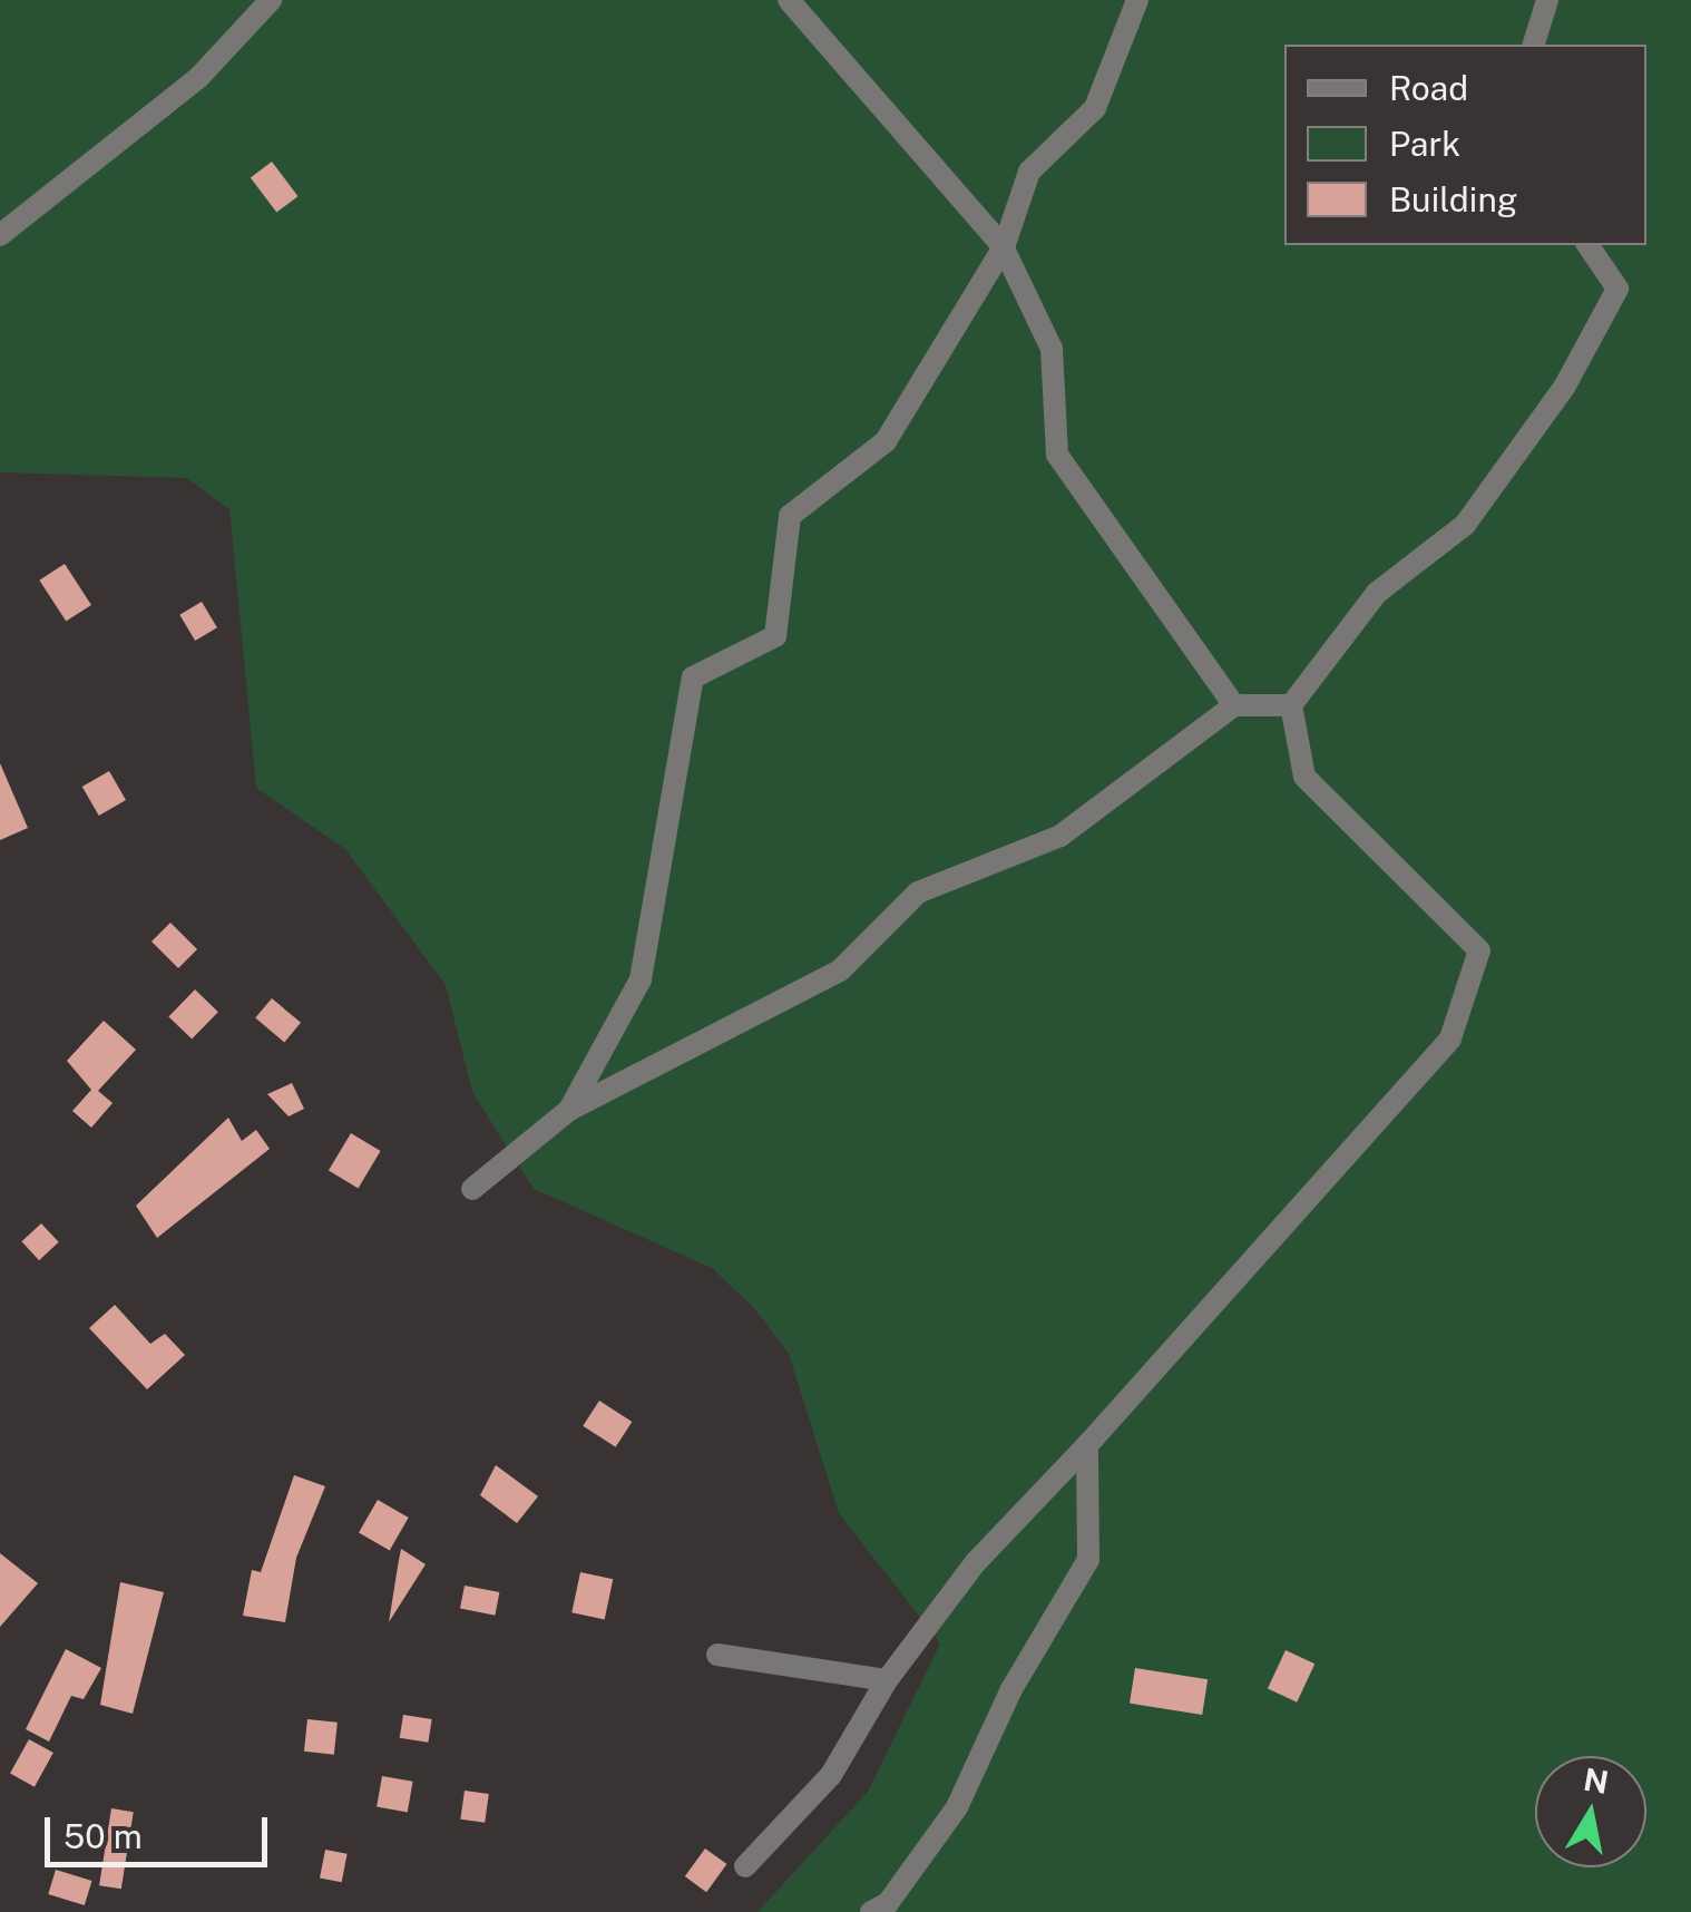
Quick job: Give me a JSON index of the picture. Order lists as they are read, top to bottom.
{
  "legend": ["Road", "Park", "Building"],
  "scale_bar": "50 m",
  "north": "top"
}
